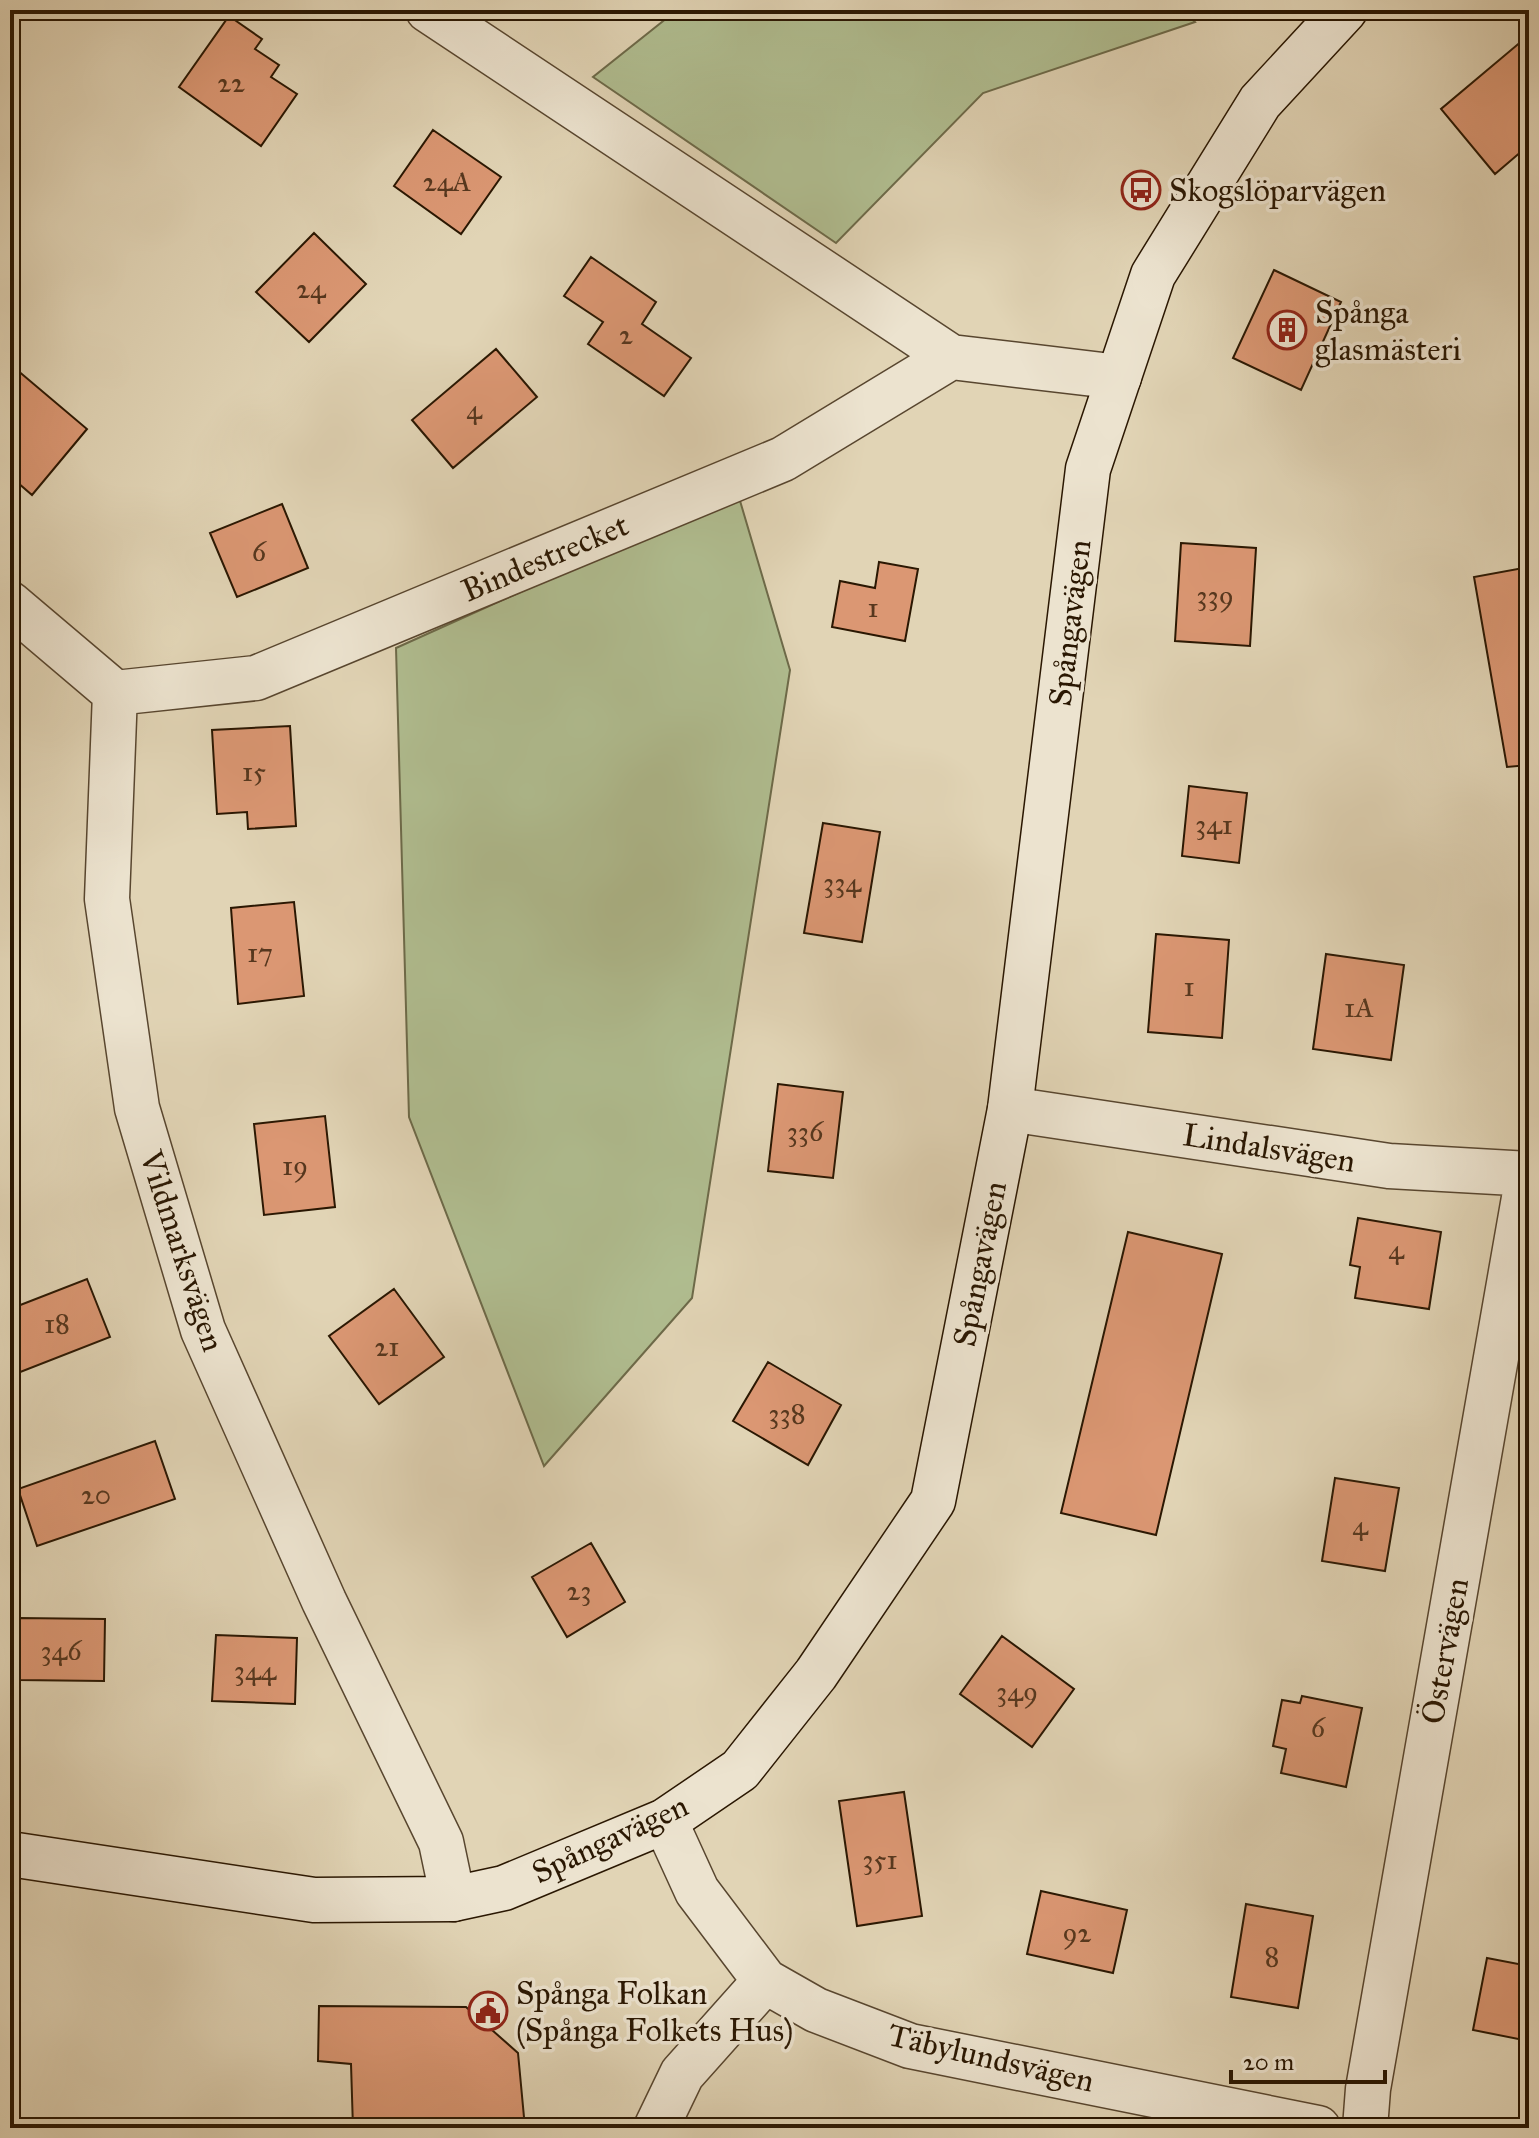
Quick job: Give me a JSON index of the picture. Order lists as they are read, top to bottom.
{
  "streets": {
    "street": [
      "Bindestrecket",
      "Spångavägen",
      "Lindalsvägen",
      "Vildmarksvägen",
      "Östervägen",
      "Täbylundsvägen"
    ]
  },
  "crossings": [
    ["Bindestrecket", "Vildmarksvägen"],
    ["Spångavägen", "Lindalsvägen"],
    ["Spångavägen", "Vildmarksvägen"],
    ["Spångavägen", "Täbylundsvägen"],
    ["Lindalsvägen", "Östervägen"]
  ],
  "places": {
    "bus stop": ["Skogslöparvägen"],
    "building": ["Spånga glasmästeri"],
    "public building": ["Spånga Folkan (Spånga Folkets Hus)"]
  },
  "house_numbers": [
    "22",
    "24A",
    "24",
    "2",
    "4",
    "6",
    "339",
    "1",
    "15",
    "341",
    "334",
    "17",
    "1",
    "1A",
    "336",
    "19",
    "4",
    "18",
    "21",
    "338",
    "20",
    "4",
    "23",
    "346",
    "344",
    "349",
    "6",
    "351",
    "92",
    "8"
  ],
  "scale_bar": "20 m"
}
